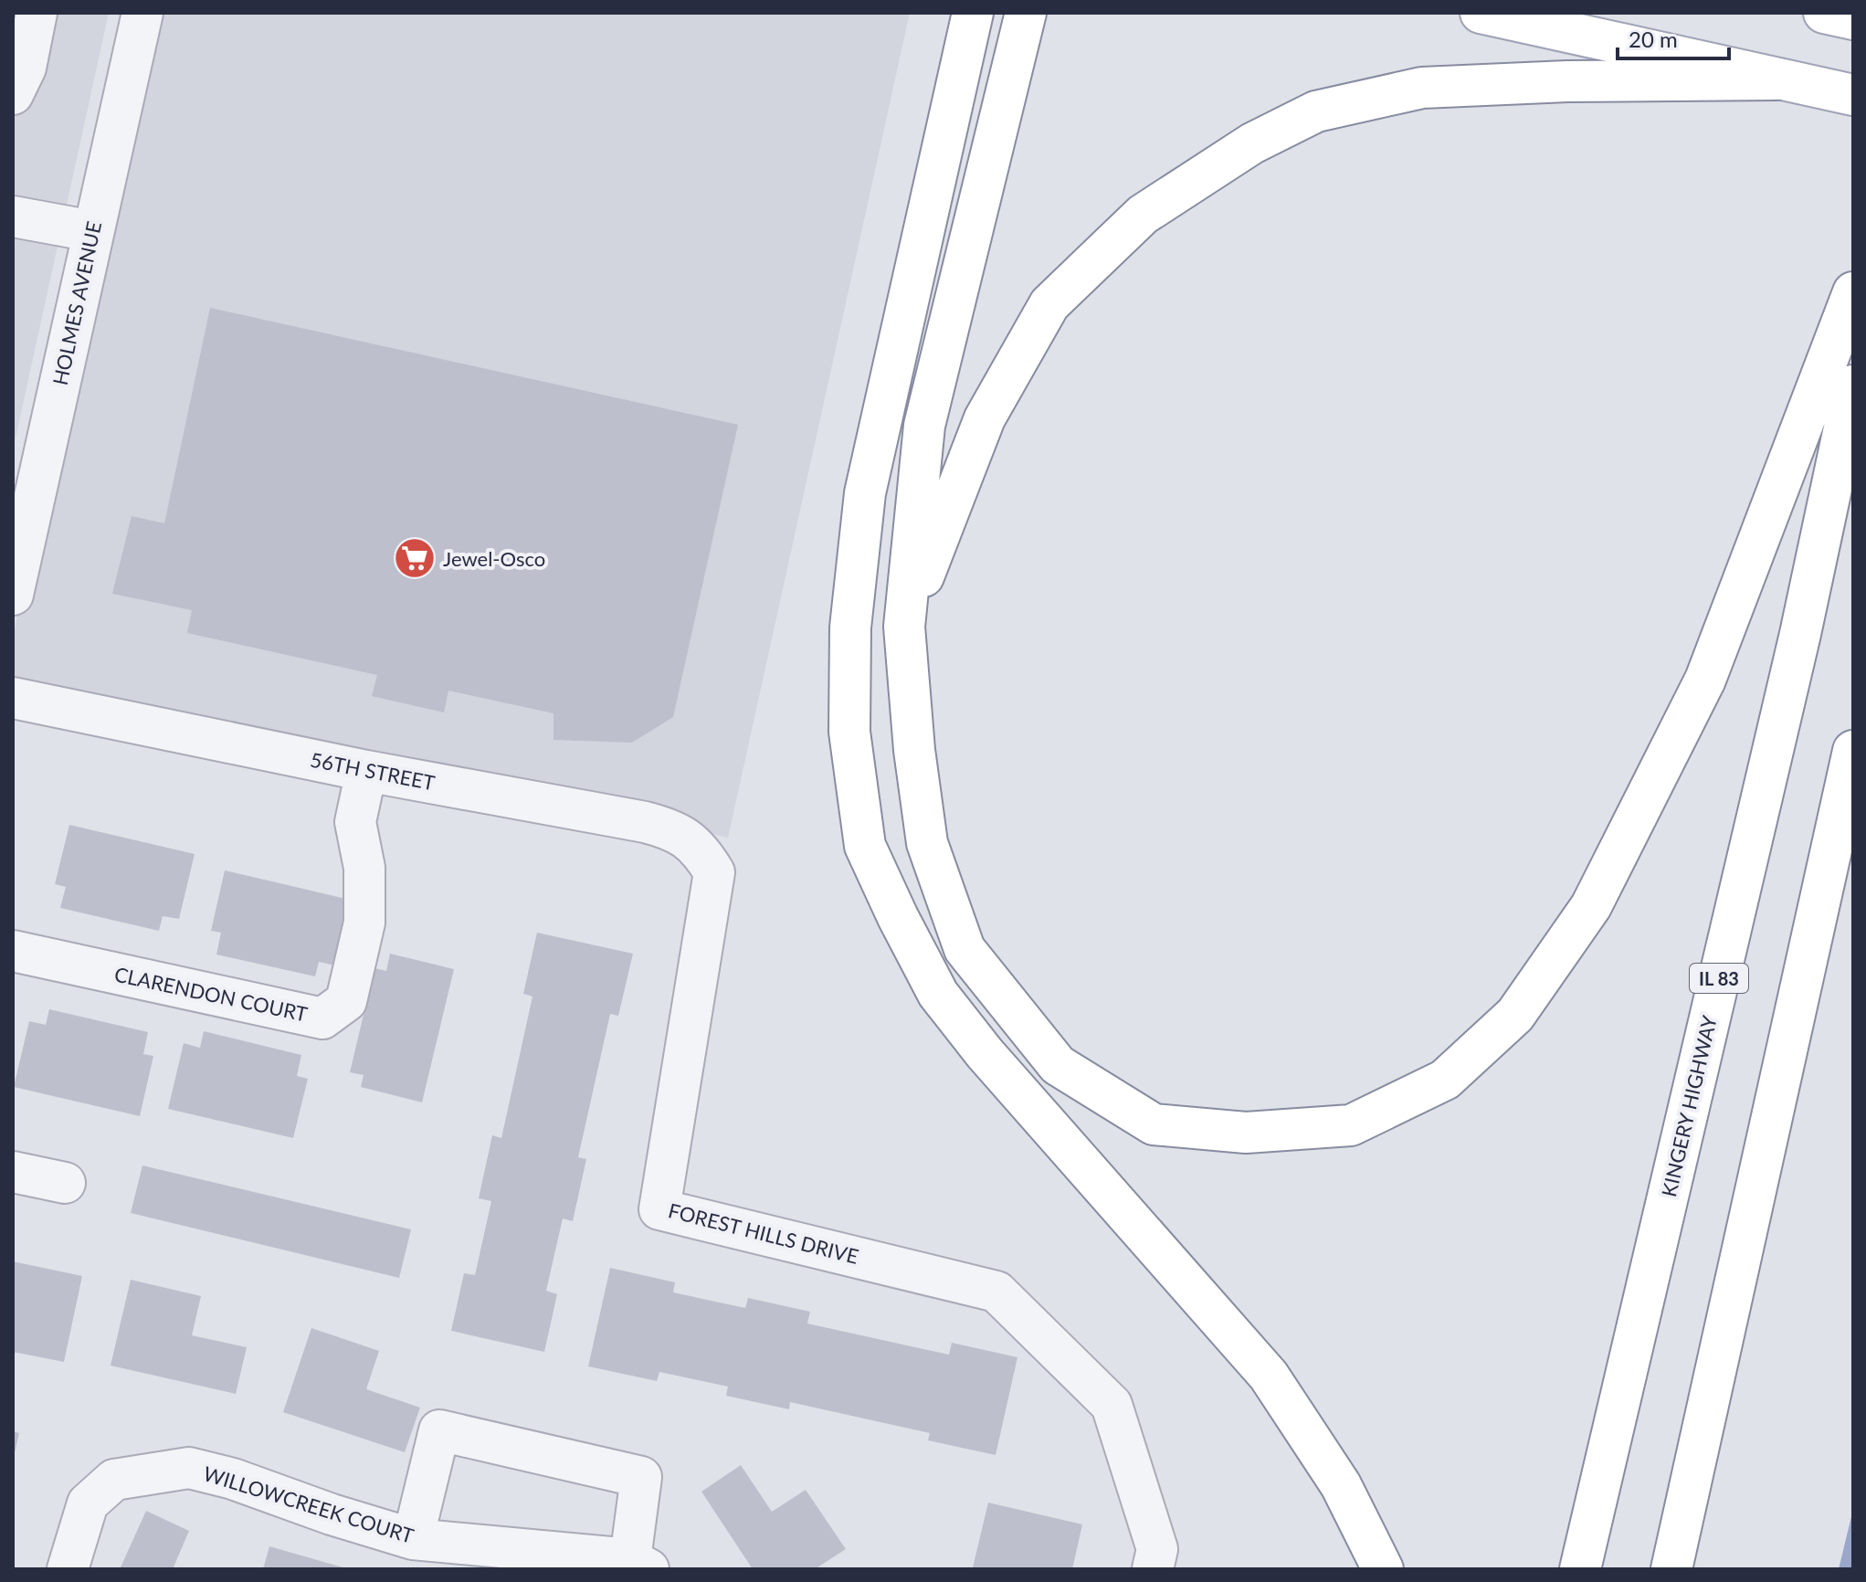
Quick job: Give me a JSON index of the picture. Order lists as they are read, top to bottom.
{
  "streets": {
    "main road": ["IL 83", "KINGERY HIGHWAY"],
    "street": [
      "HOLMES AVENUE",
      "56TH STREET",
      "CLARENDON COURT",
      "FOREST HILLS DRIVE",
      "WILLOWCREEK COURT"
    ]
  },
  "crossings": [
    ["56TH STREET", "CLARENDON COURT"],
    ["56TH STREET", "FOREST HILLS DRIVE"]
  ],
  "places": {
    "supermarket": ["Jewel-Osco"]
  },
  "scale_bar": "20 m"
}
